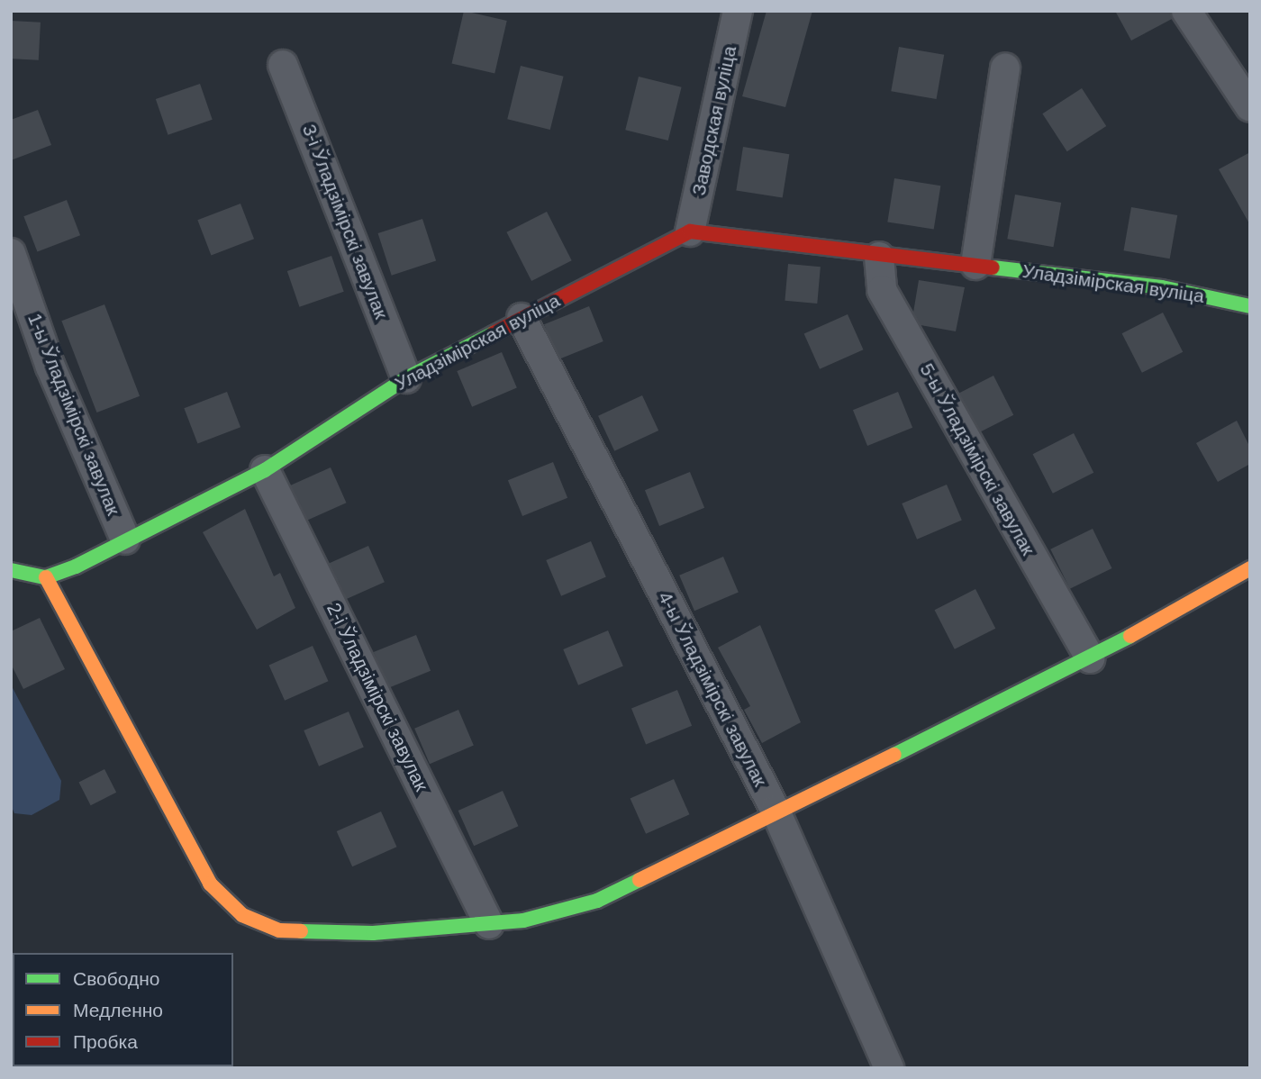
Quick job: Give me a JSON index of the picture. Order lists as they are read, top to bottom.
{
  "streets": {
    "street": [
      "Заводская вуліца",
      "3-і Ўладзімірскі завулак",
      "Уладзімірская вуліца",
      "1-ы Ўладзімірскі завулак",
      "5-ы Ўладзімірскі завулак",
      "4-ы Ўладзімірскі завулак",
      "2-і Ўладзімірскі завулак"
    ]
  },
  "crossings": [
    ["Заводская вуліца", "Уладзімірская вуліца"],
    ["3-і Ўладзімірскі завулак", "Уладзімірская вуліца"],
    ["Уладзімірская вуліца", "1-ы Ўладзімірскі завулак"],
    ["Уладзімірская вуліца", "5-ы Ўладзімірскі завулак"],
    ["Уладзімірская вуліца", "4-ы Ўладзімірскі завулак"],
    ["Уладзімірская вуліца", "2-і Ўладзімірскі завулак"]
  ],
  "legend": ["Свободно", "Медленно", "Пробка"]
}
